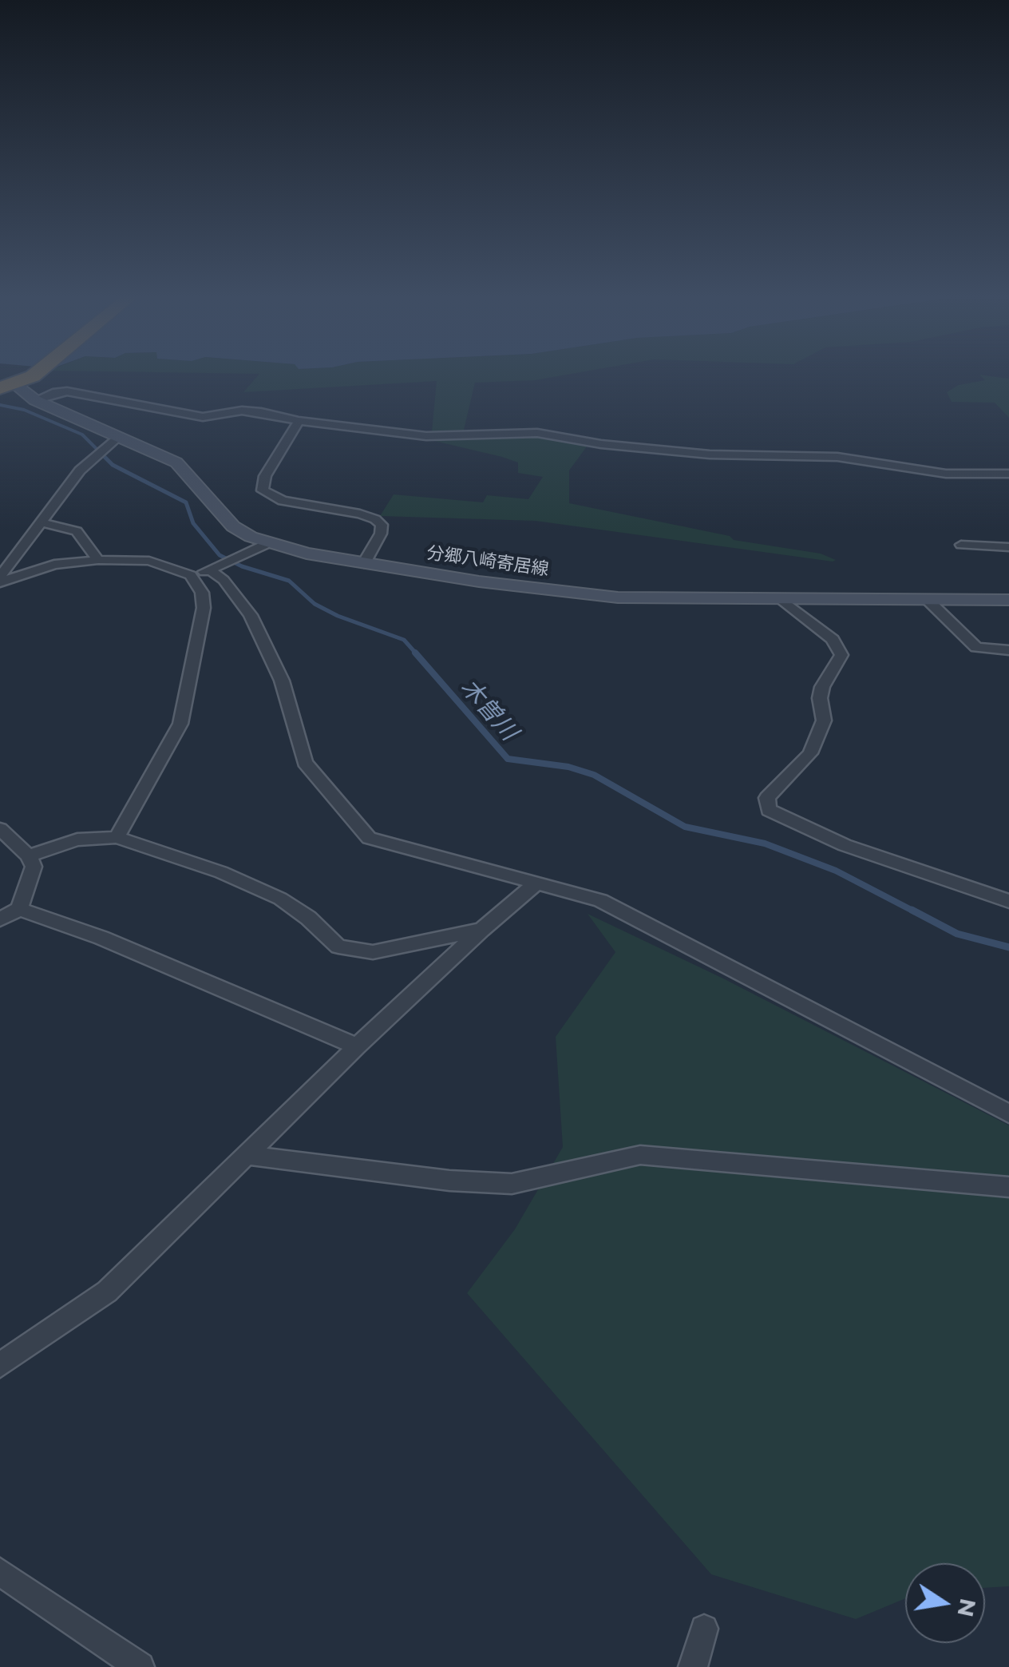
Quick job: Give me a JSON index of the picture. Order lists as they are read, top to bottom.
{
  "streets": {
    "main road": ["分郷八崎寄居線"]
  },
  "water": ["木曽川"],
  "north": "right"
}
